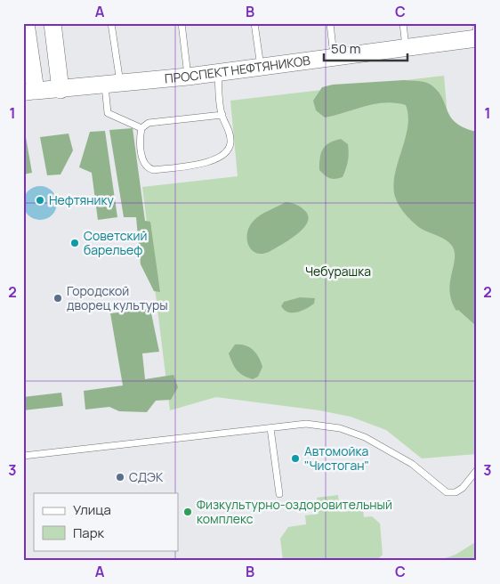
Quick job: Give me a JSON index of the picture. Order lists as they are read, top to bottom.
{
  "streets": {
    "main road": ["ПРОСПЕКТ НЕФТЯНИКОВ"]
  },
  "parks": ["Чебурашка"],
  "places": [
    "Нефтянику",
    "Советский барельеф",
    "Городской дворец культуры",
    "Автомойка \"Чистоган\"",
    "СДЭК",
    "Физкультурно-оздоровительный комплекс"
  ],
  "legend": ["Улица", "Парк"],
  "scale_bar": "50 m",
  "grid": {
    "columns": ["A", "B", "C"],
    "rows": ["1", "2", "3"]
  }
}
